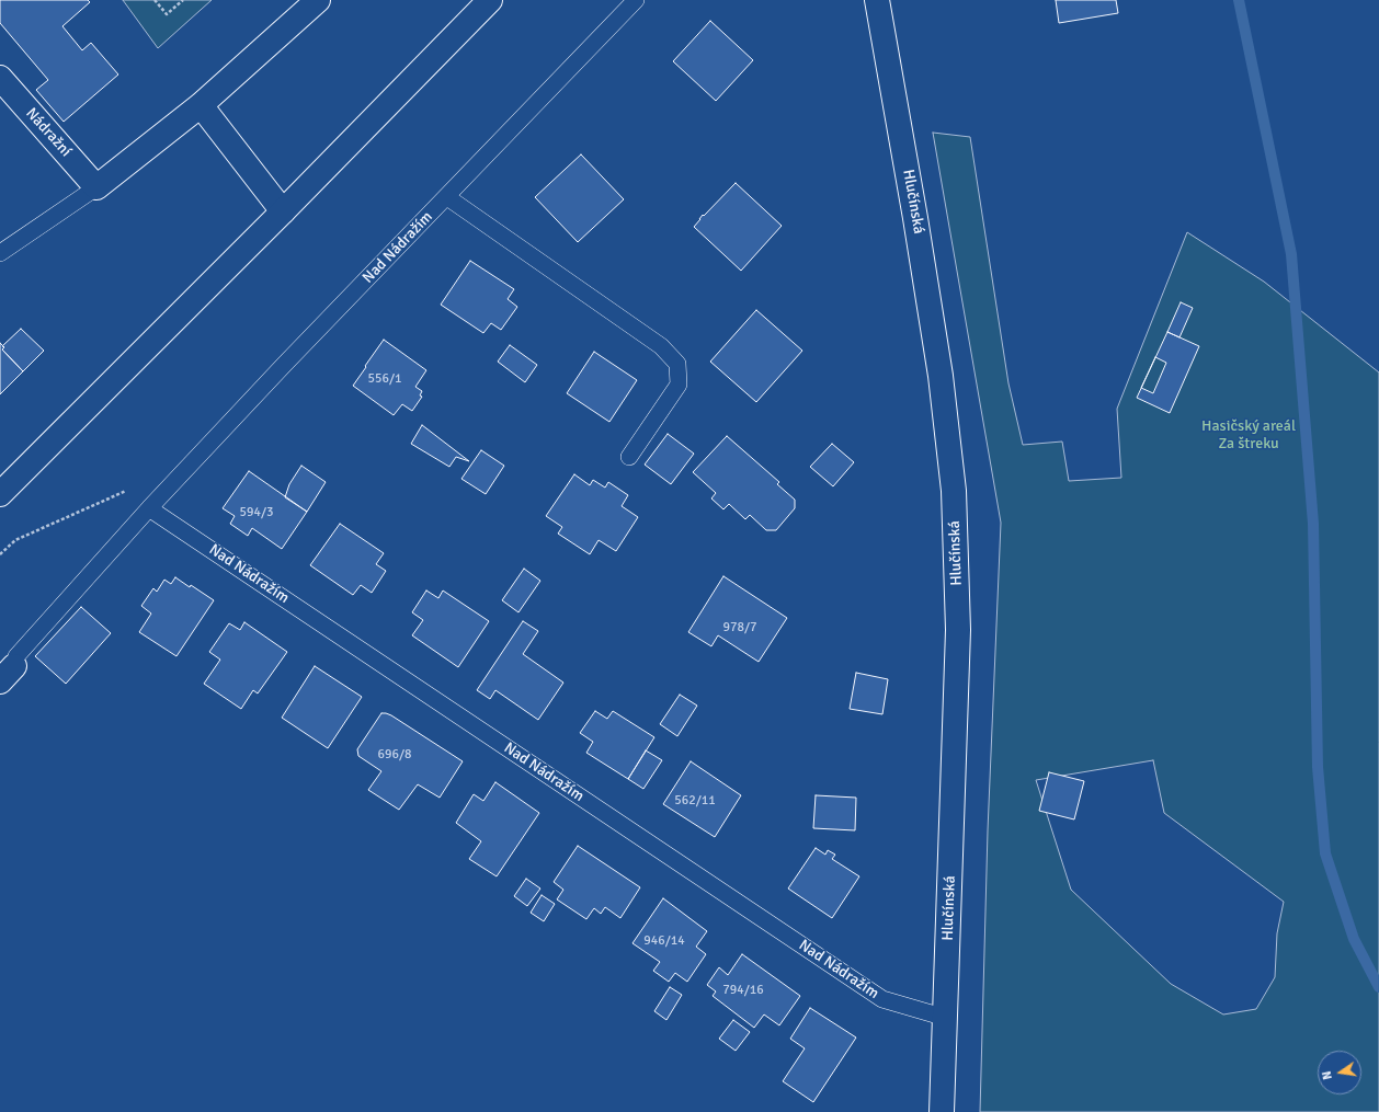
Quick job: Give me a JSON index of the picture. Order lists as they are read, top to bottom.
{
  "streets": {
    "street": ["Nádražní", "Hlučínská"],
    "lane": ["Nad Nádražím"]
  },
  "crossings": [
    ["Hlučínská", "Nad Nádražím"]
  ],
  "parks": ["Hasičský areál Za štreku"],
  "house_numbers": [
    "556/1",
    "594/3",
    "978/7",
    "696/8",
    "562/11",
    "946/14",
    "794/16"
  ],
  "north": "left"
}
